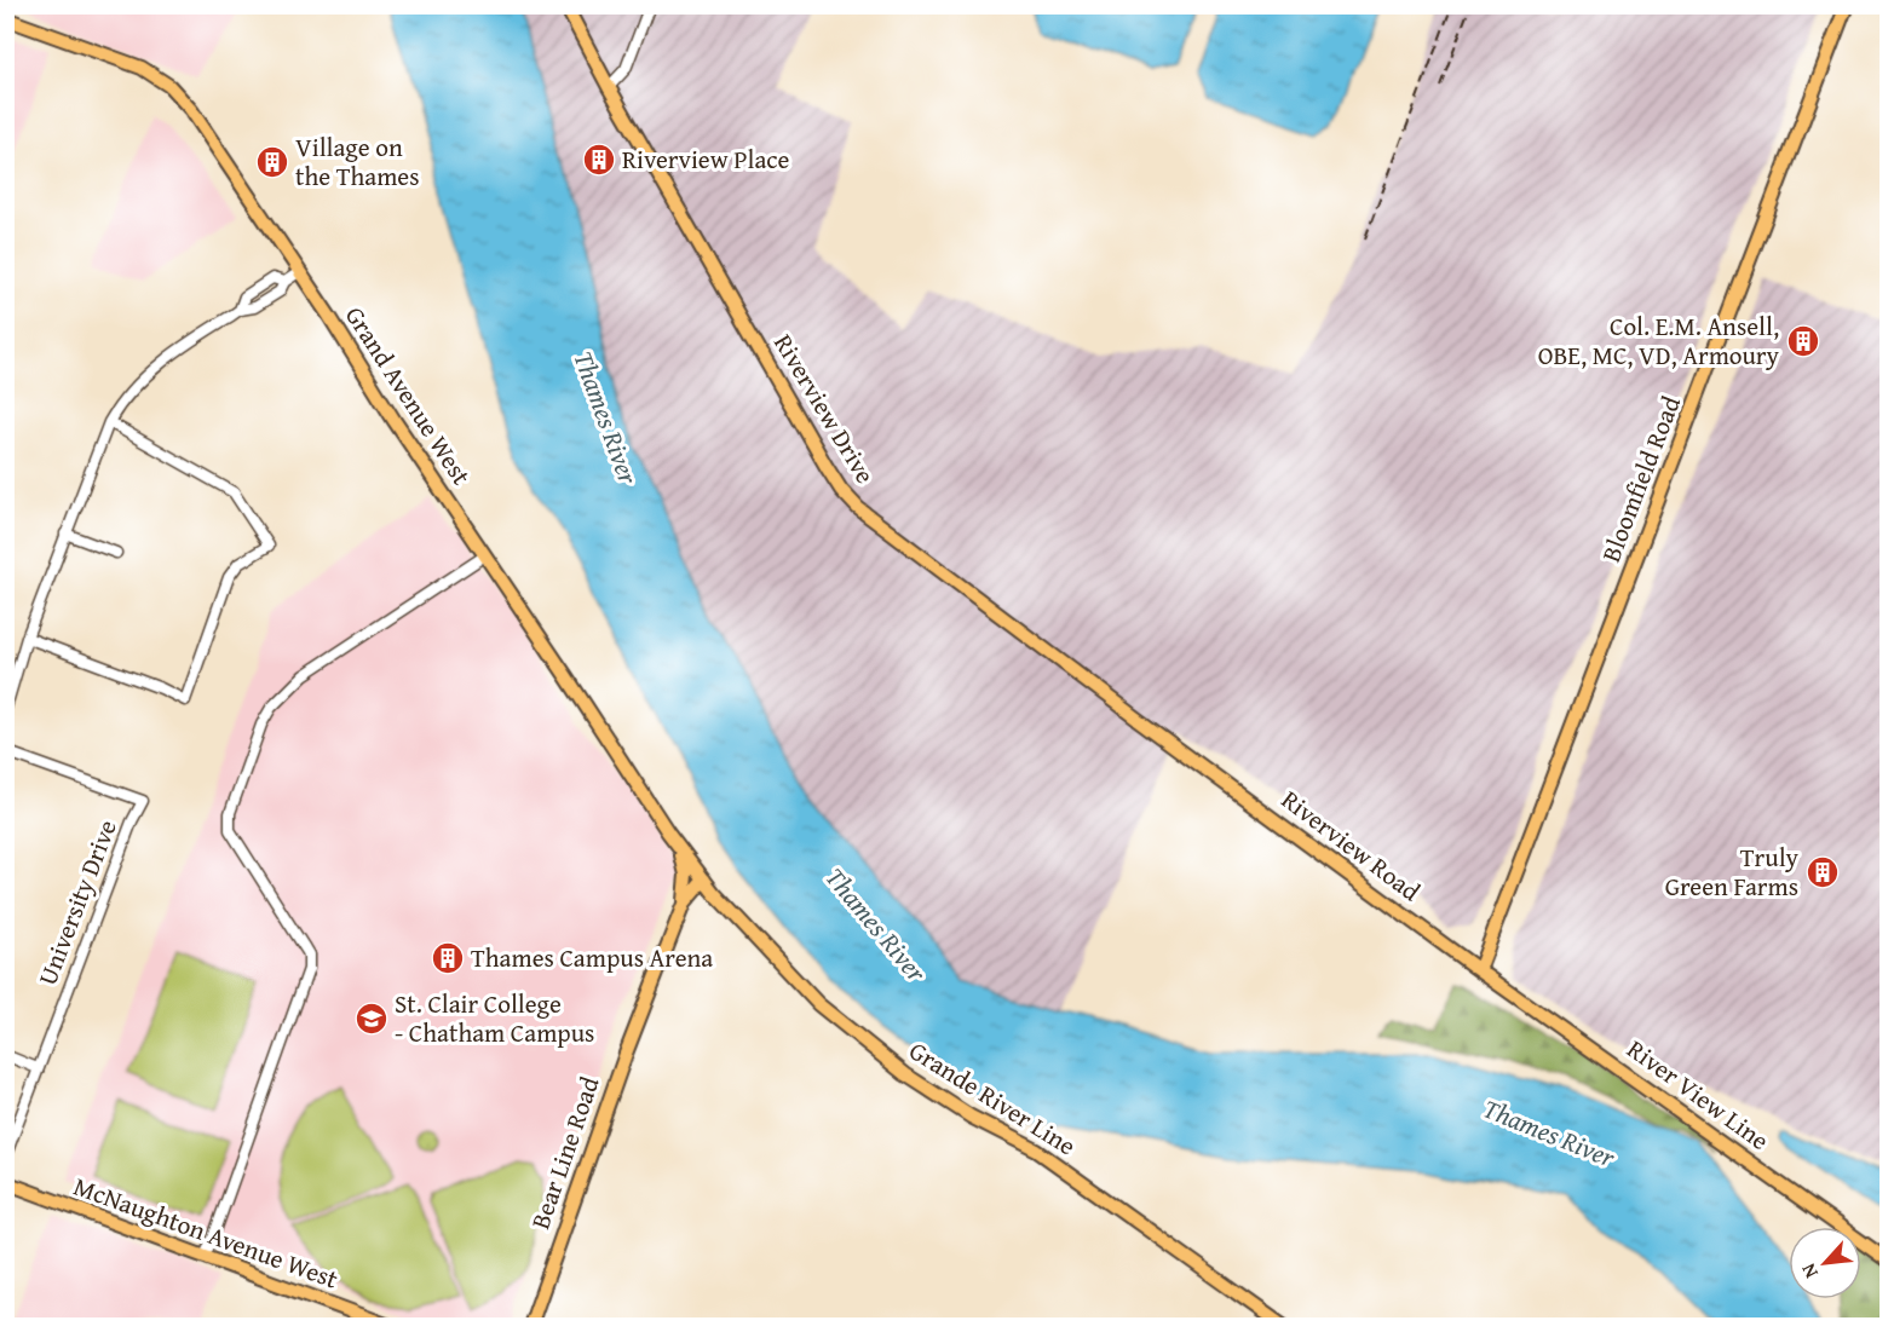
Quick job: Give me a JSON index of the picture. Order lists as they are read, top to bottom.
{
  "streets": {
    "main road": [
      "Grand Avenue West",
      "Riverview Drive",
      "Bloomfield Road",
      "Riverview Road",
      "River View Line",
      "Grande River Line",
      "Bear Line Road",
      "McNaughton Avenue West"
    ],
    "street": ["University Drive"]
  },
  "crossings": [
    ["Grand Avenue West", "Grande River Line"],
    ["Grand Avenue West", "Bear Line Road"],
    ["Riverview Drive", "Riverview Road"],
    ["Bloomfield Road", "Riverview Road"],
    ["Bloomfield Road", "River View Line"],
    ["Riverview Road", "River View Line"],
    ["Grande River Line", "Bear Line Road"]
  ],
  "water": ["Thames River"],
  "places": {
    "building": [
      "Riverview Place",
      "Village on the Thames",
      "Col. E.M. Ansell, OBE, MC, VD, Armoury",
      "Truly Green Farms",
      "Thames Campus Arena"
    ],
    "school or university": ["St. Clair College - Chatham Campus"]
  },
  "north": "bottom left"
}
